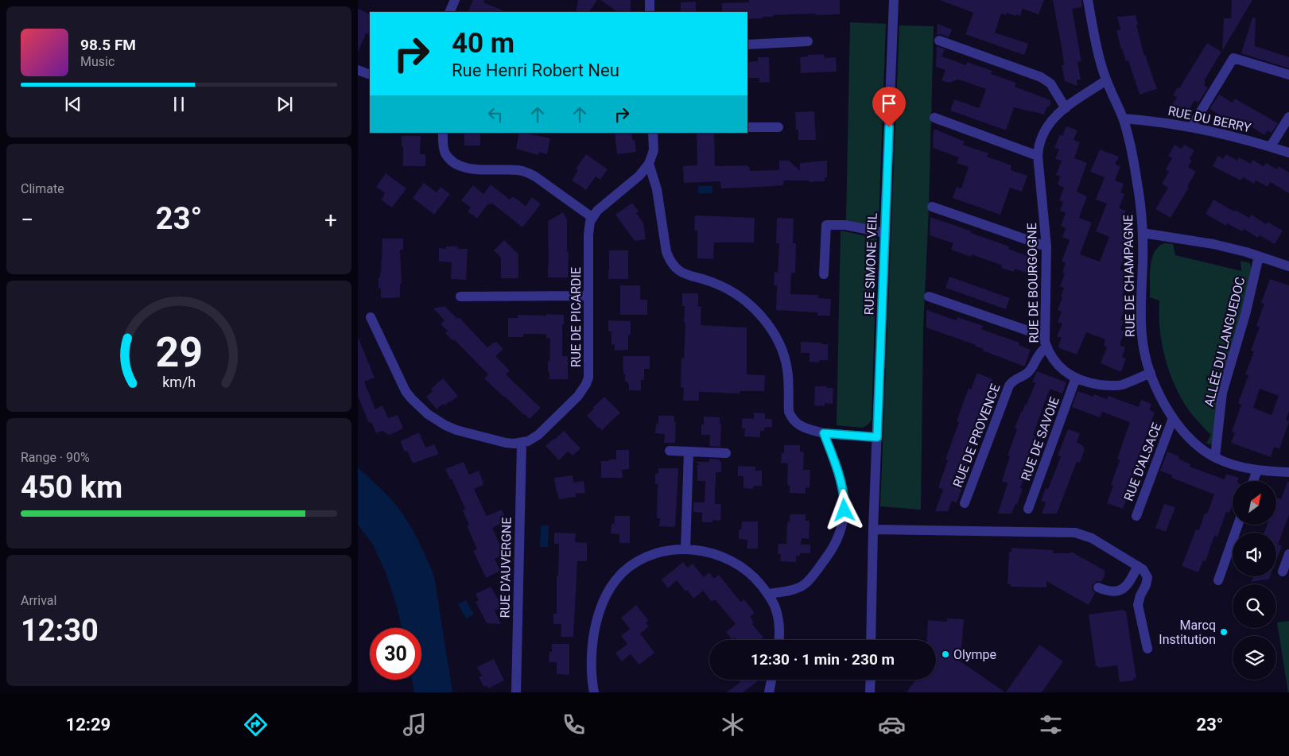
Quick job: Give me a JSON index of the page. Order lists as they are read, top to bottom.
{
  "streets": {
    "street": [
      "RUE DU BERRY",
      "RUE SIMONE VEIL",
      "RUE DE CHAMPAGNE",
      "RUE DE BOURGOGNE",
      "RUE DE PICARDIE",
      "ALLÉE DU LANGUEDOC",
      "RUE DE PROVENCE",
      "RUE DE SAVOIE",
      "RUE D'ALSACE",
      "RUE D'AUVERGNE"
    ]
  },
  "crossings": [
    ["RUE DU BERRY", "RUE DE CHAMPAGNE"],
    ["RUE DE CHAMPAGNE", "RUE DE BOURGOGNE"],
    ["RUE DE CHAMPAGNE", "ALLÉE DU LANGUEDOC"],
    ["RUE DE CHAMPAGNE", "RUE D'ALSACE"],
    ["RUE DE BOURGOGNE", "RUE DE PROVENCE"],
    ["RUE DE BOURGOGNE", "RUE DE SAVOIE"],
    ["RUE DE PICARDIE", "RUE D'AUVERGNE"]
  ],
  "places": ["Marcq Institution", "Olympe"],
  "north": "top right",
  "page": {
    "turn": ["40 m", "Rue Henri Robert Neu"],
    "song": ["98.5 FM", "Music"],
    "tile": [
      "Climate",
      ["Range · 90%", "450 km"],
      ["Arrival", "12:30"]
    ],
    "heat": ["−", "23°", "+"],
    "limit": "30",
    "trip": "12:30 · 1 min · 230 m",
    "tabs": ["12:29", "23°"],
    "gauge": ["29", "km/h"]
  }
}
